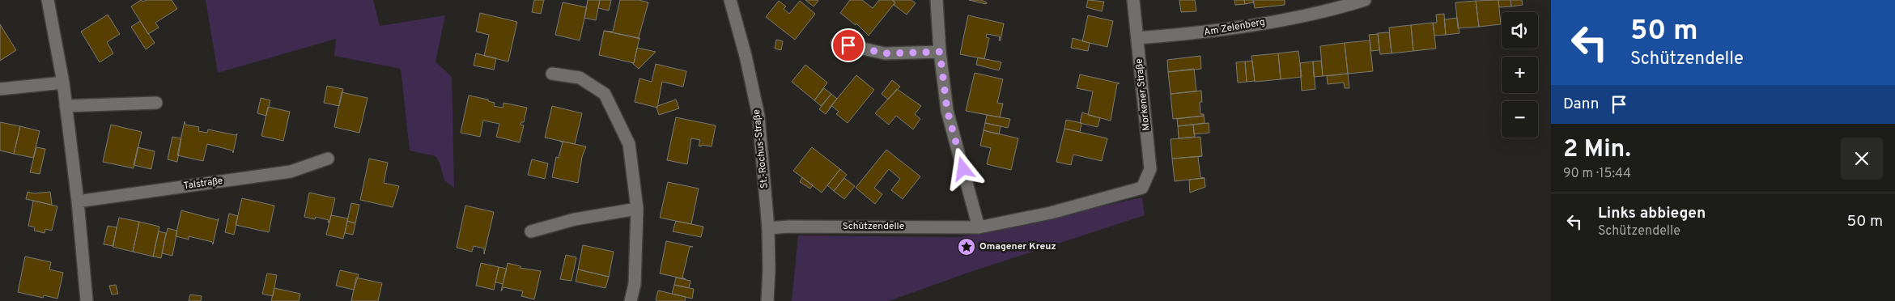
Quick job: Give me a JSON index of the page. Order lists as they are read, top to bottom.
{
  "streets": {
    "street": [
      "Am Zelenberg",
      "Morkener Straße",
      "St.-Rochus-Straße",
      "Talstraße",
      "Schützendelle"
    ]
  },
  "crossings": [
    ["Am Zelenberg", "Morkener Straße"],
    ["Morkener Straße", "Schützendelle"],
    ["St.-Rochus-Straße", "Schützendelle"]
  ],
  "places": {
    "place": ["Omagener Kreuz"]
  },
  "page": {
    "turn": ["50 m", "Schützendelle"],
    "map_buttons": ["+", "−"],
    "then": "Dann",
    "heading": ["2 Min.", "90 m · 15:44"],
    "list": [
      {
        "name": "Links abbiegen",
        "note": "Schützendelle",
        "value": "50 m"
      }
    ]
  }
}
